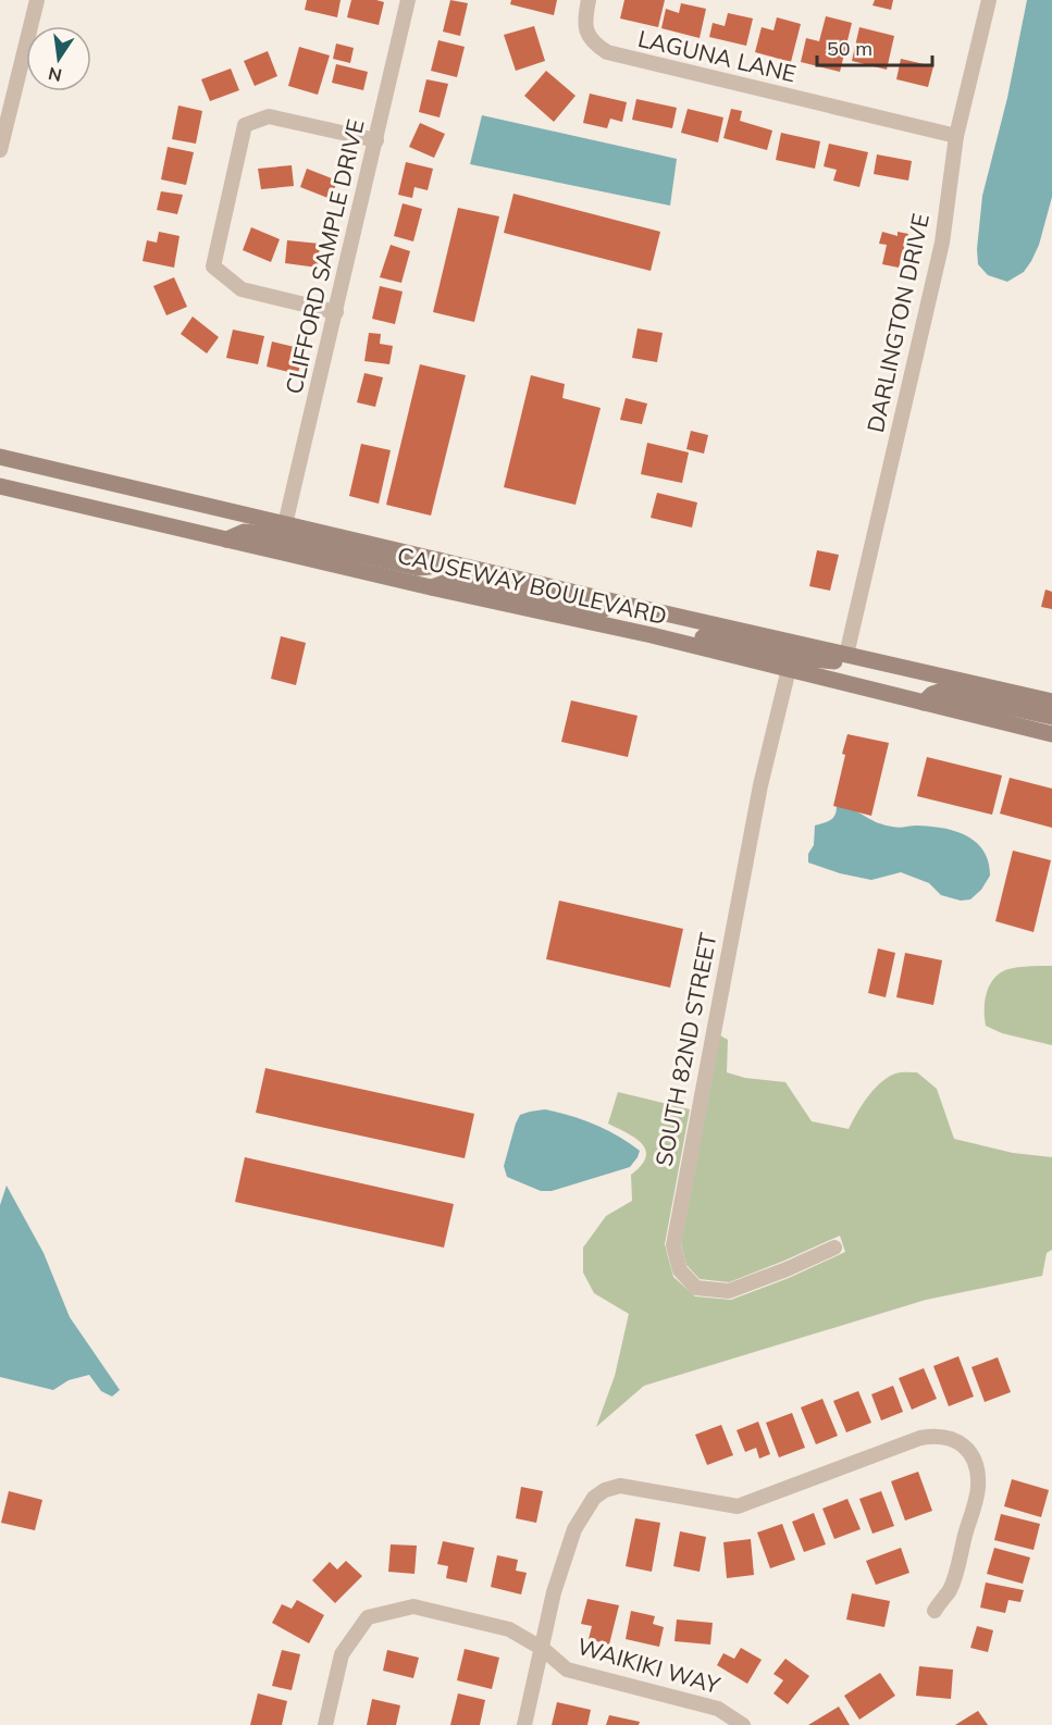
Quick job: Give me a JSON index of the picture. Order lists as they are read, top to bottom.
{
  "streets": {
    "main road": ["CAUSEWAY BOULEVARD"],
    "street": [
      "LAGUNA LANE",
      "CLIFFORD SAMPLE DRIVE",
      "DARLINGTON DRIVE",
      "SOUTH 82ND STREET",
      "WAIKIKI WAY"
    ]
  },
  "crossings": [
    ["LAGUNA LANE", "DARLINGTON DRIVE"],
    ["CLIFFORD SAMPLE DRIVE", "CAUSEWAY BOULEVARD"],
    ["DARLINGTON DRIVE", "CAUSEWAY BOULEVARD"],
    ["CAUSEWAY BOULEVARD", "SOUTH 82ND STREET"]
  ],
  "scale_bar": "50 m",
  "north": "bottom"
}
